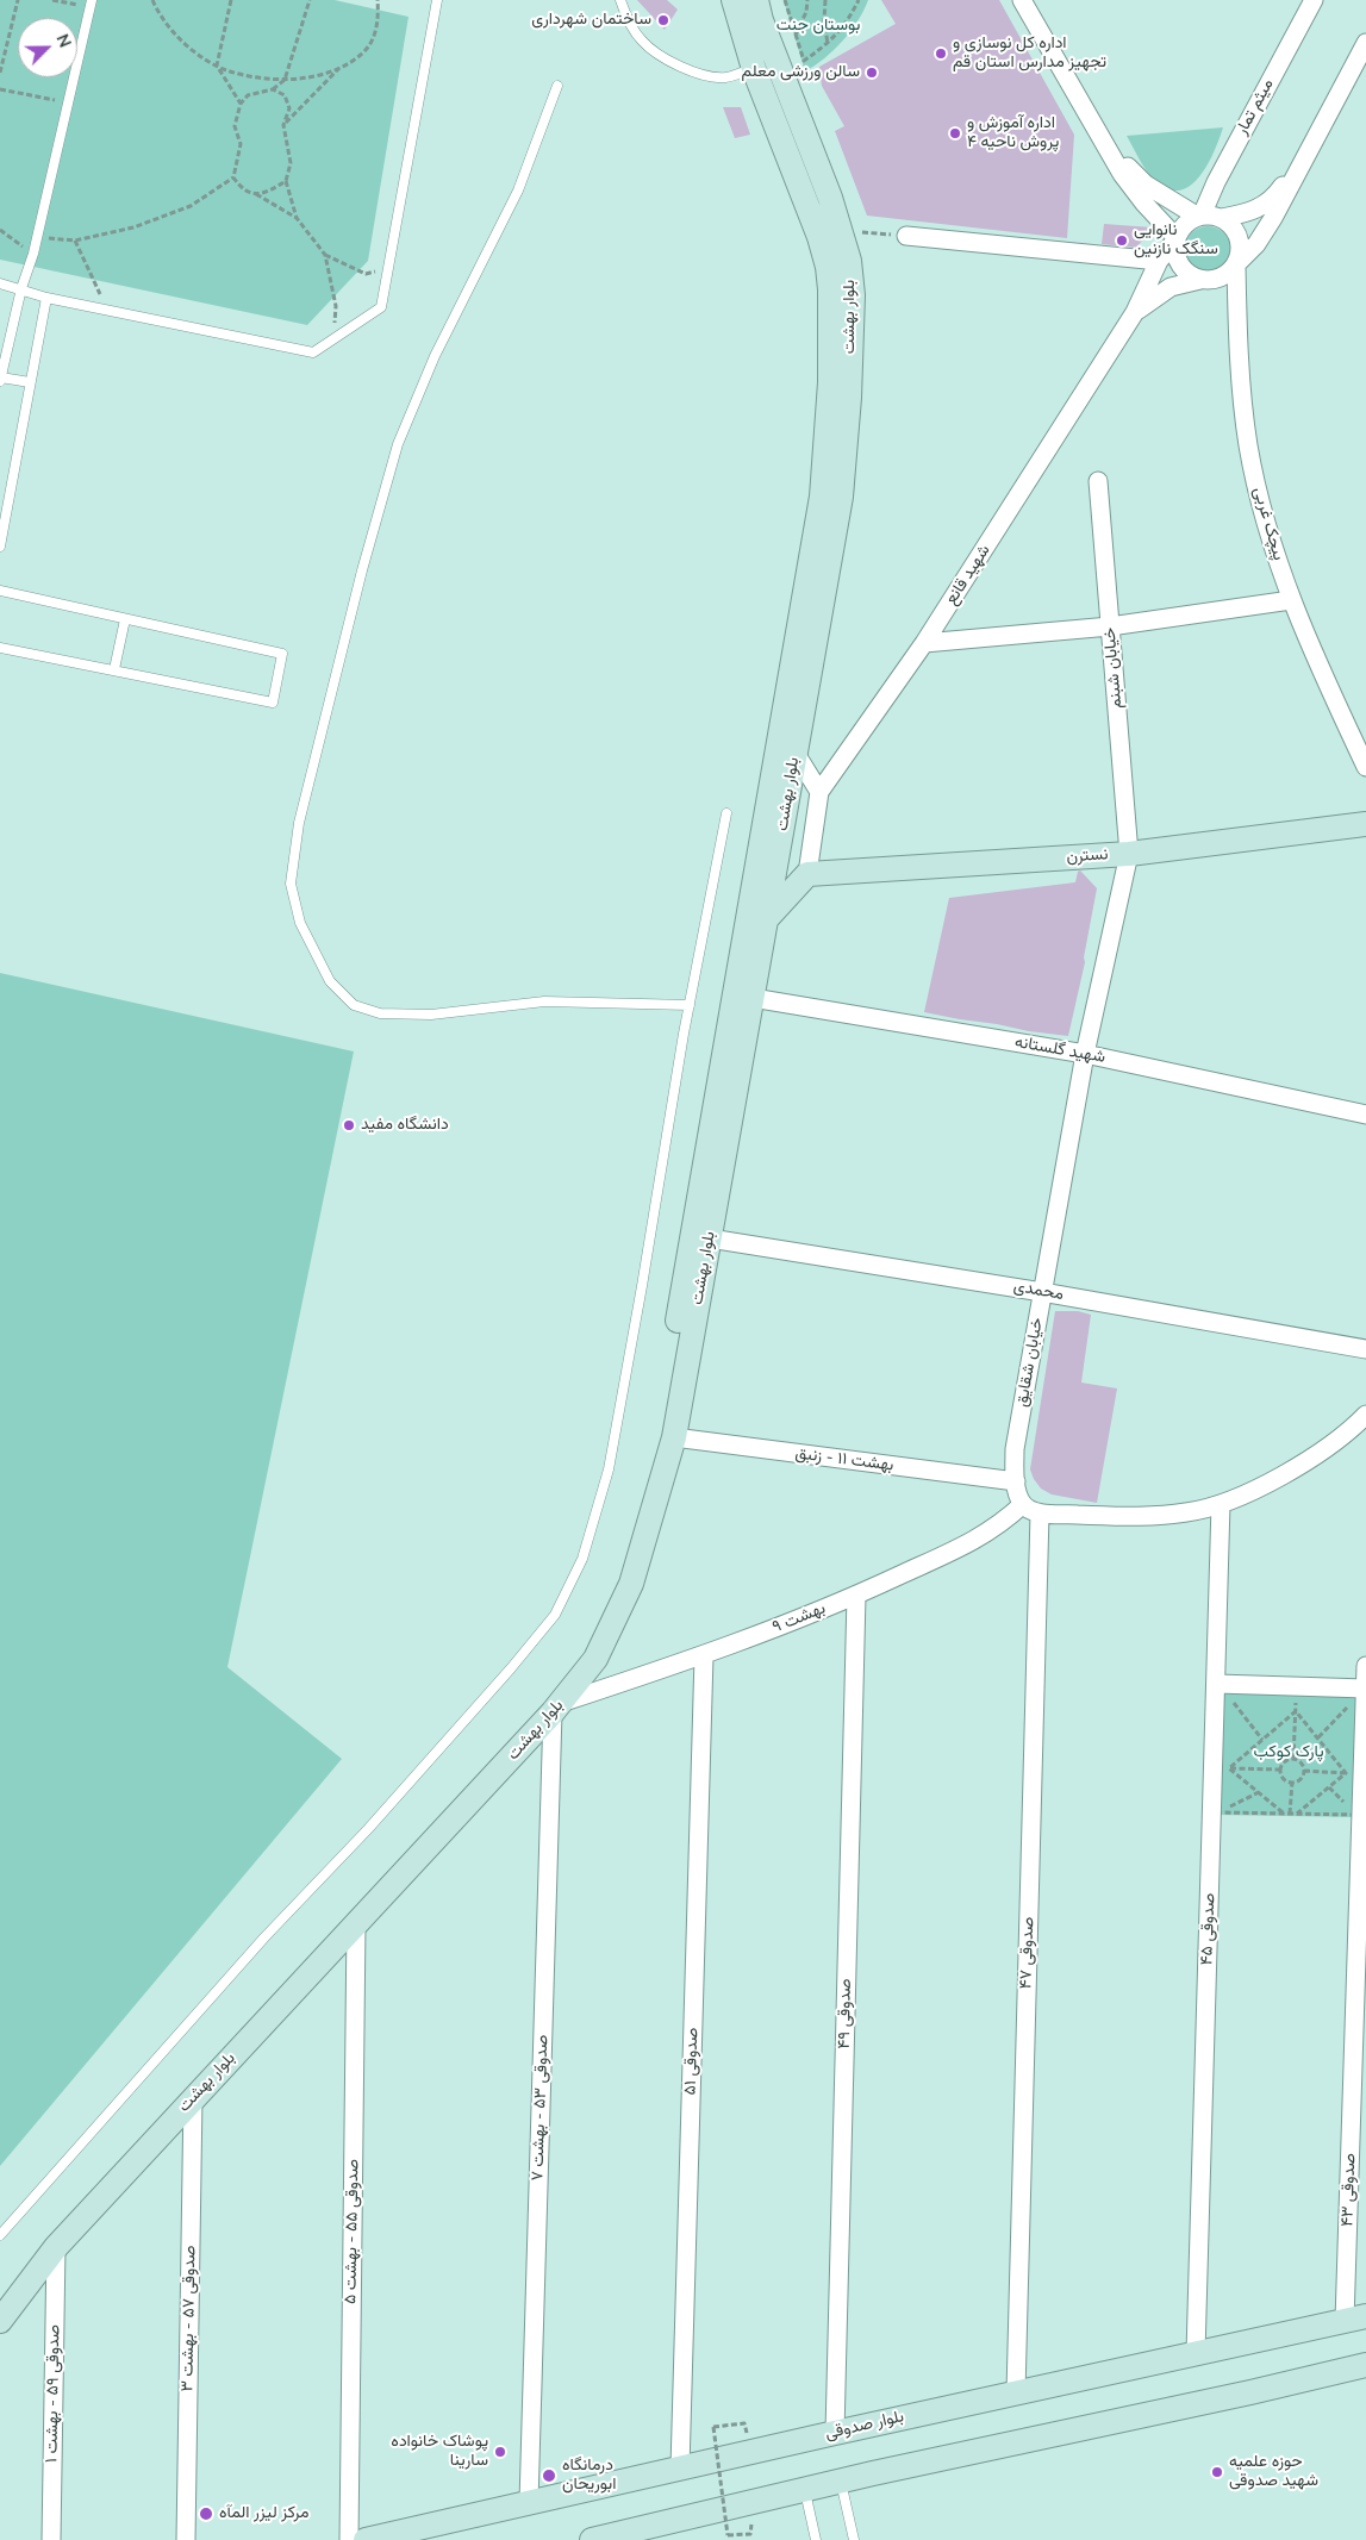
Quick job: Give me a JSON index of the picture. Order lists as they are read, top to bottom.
{
  "streets": {
    "street": [
      "میثم تمار",
      "بلوار بهشت",
      "پیچک غربی",
      "شهید قانع",
      "خیابان شبنم",
      "نسترن",
      "شهید گلستانه",
      "محمدی",
      "خیابان شقایق",
      "بهشت ۱۱ - زنبق",
      "بهشت ۹",
      "صدوقی ۴۵",
      "صدوقی ۴۷",
      "صدوقی ۴۹",
      "صدوقی ۵۱",
      "صدوقی ۵۳ - بهشت ۷",
      "صدوقی ۴۳",
      "صدوقی ۵۵ - بهشت ۵",
      "صدوقی ۵۷ - بهشت ۳",
      "صدوقی ۵۹ - بهشت ۱",
      "بلوار صدوقی"
    ]
  },
  "crossings": [
    ["میثم تمار", "پیچک غربی"],
    ["بلوار بهشت", "شهید گلستانه"],
    ["بلوار بهشت", "محمدی"],
    ["بلوار بهشت", "بهشت ۱۱ - زنبق"],
    ["بلوار بهشت", "بهشت ۹"],
    ["بلوار بهشت", "صدوقی ۵۳ - بهشت ۷"],
    ["بلوار بهشت", "صدوقی ۵۵ - بهشت ۵"],
    ["بلوار بهشت", "صدوقی ۵۷ - بهشت ۳"],
    ["بلوار بهشت", "صدوقی ۵۹ - بهشت ۱"],
    ["خیابان شبنم", "نسترن"],
    ["خیابان شبنم", "خیابان شقایق"],
    ["نسترن", "خیابان شقایق"],
    ["شهید گلستانه", "خیابان شقایق"],
    ["محمدی", "خیابان شقایق"],
    ["خیابان شقایق", "بهشت ۱۱ - زنبق"],
    ["خیابان شقایق", "بهشت ۹"],
    ["بهشت ۹", "صدوقی ۴۹"],
    ["بهشت ۹", "صدوقی ۵۱"],
    ["بهشت ۹", "صدوقی ۵۳ - بهشت ۷"],
    ["صدوقی ۴۵", "بلوار صدوقی"],
    ["صدوقی ۴۷", "بلوار صدوقی"],
    ["صدوقی ۴۹", "بلوار صدوقی"],
    ["صدوقی ۵۱", "بلوار صدوقی"],
    ["صدوقی ۵۳ - بهشت ۷", "بلوار صدوقی"],
    ["صدوقی ۴۳", "بلوار صدوقی"]
  ],
  "parks": ["بوستان جنت", "پارک کوکب"],
  "places": [
    "ساختمان شهرداری",
    "اداره کل نوسازی و تجهیز مدارس استان قم",
    "سالن ورزشی معلم",
    "اداره آموزش و پروش ناحیه ۴",
    "نانوایی سنگک نازنین",
    "دانشگاه مفید",
    "پوشاک خانواده سارینا",
    "حوزه علمیه شهید صدوقی",
    "درمانگاه ابوریحان",
    "مرکز لیزر المآه"
  ],
  "north": "top right"
}
